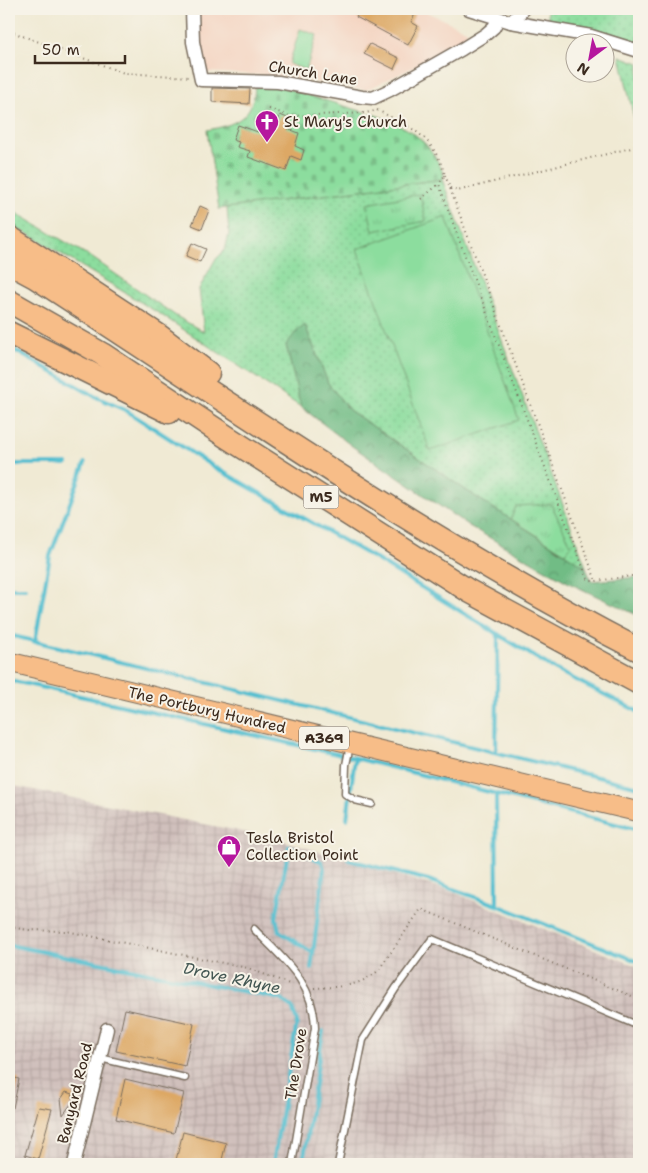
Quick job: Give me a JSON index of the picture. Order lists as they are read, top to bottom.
{
  "streets": {
    "highway": ["M5"],
    "main road": ["The Portbury Hundred", "A369"],
    "street": ["Church Lane", "Banyard Road"],
    "lane": ["The Drove"]
  },
  "water": ["Drove Rhyne"],
  "places": {
    "church": ["St Mary's Church"],
    "shop": ["Tesla Bristol Collection Point"]
  },
  "scale_bar": "50 m",
  "north": "bottom left"
}
